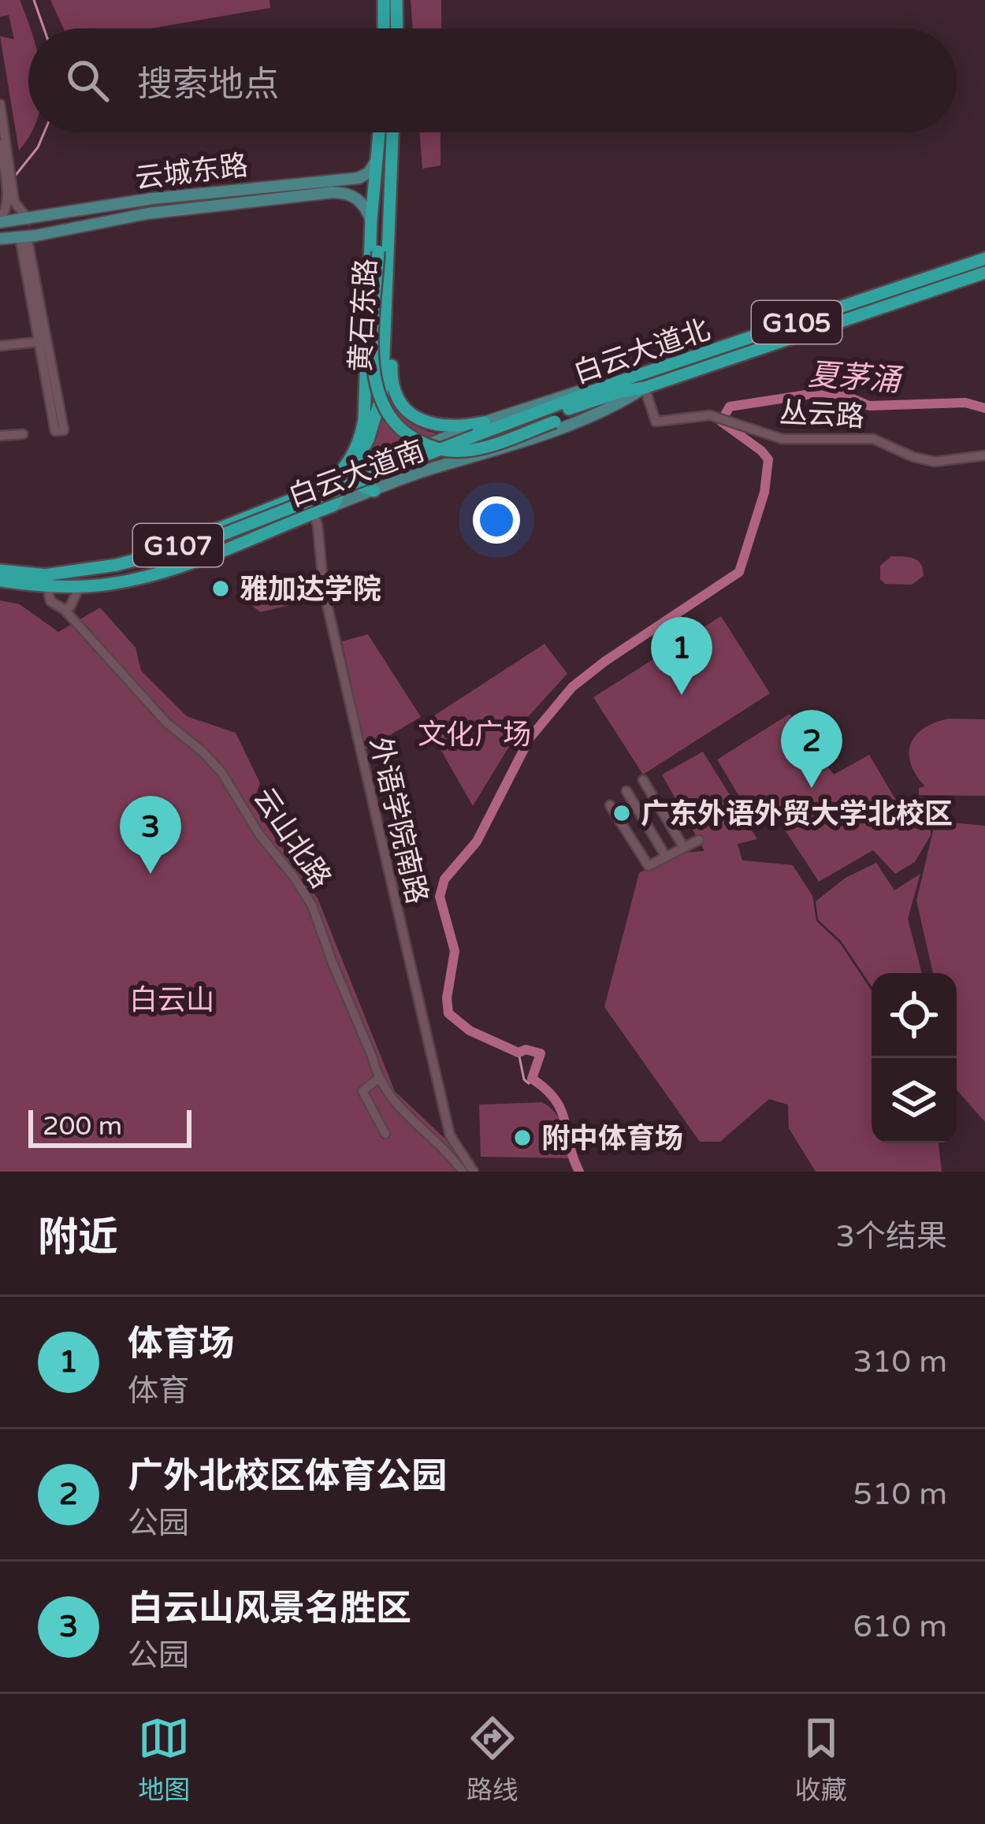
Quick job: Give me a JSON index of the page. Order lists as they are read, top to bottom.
{
  "streets": {
    "highway": [
      "黄石东路",
      "G105",
      "白云大道北",
      "白云大道南",
      "G107"
    ],
    "main road": ["云城东路"],
    "street": ["丛云路", "外语学院南路", "云山北路"]
  },
  "crossings": [
    ["云城东路", "黄石东路"],
    ["黄石东路", "白云大道南"],
    ["黄石东路", "外语学院南路"],
    ["白云大道北", "丛云路"],
    ["白云大道北", "白云大道南"],
    ["丛云路", "白云大道南"],
    ["白云大道南", "外语学院南路"],
    ["白云大道南", "云山北路"],
    ["外语学院南路", "云山北路"]
  ],
  "water": ["夏茅涌"],
  "parks": ["文化广场", "白云山"],
  "places": ["雅加达学院", "广东外语外贸大学北校区", "附中体育场"],
  "scale_bar": "200 m",
  "page": {
    "search": "搜索地点",
    "pins": ["1", "2", "3"],
    "scale": "200 m",
    "heading": ["附近", "3个结果"],
    "list": [
      {
        "mark": "1",
        "name": "体育场",
        "note": "体育",
        "value": "310 m"
      },
      {
        "mark": "2",
        "name": "广外北校区体育公园",
        "note": "公园",
        "value": "510 m"
      },
      {
        "mark": "3",
        "name": "白云山风景名胜区",
        "note": "公园",
        "value": "610 m"
      }
    ],
    "nav": ["地图", "路线", "收藏"]
  }
}
